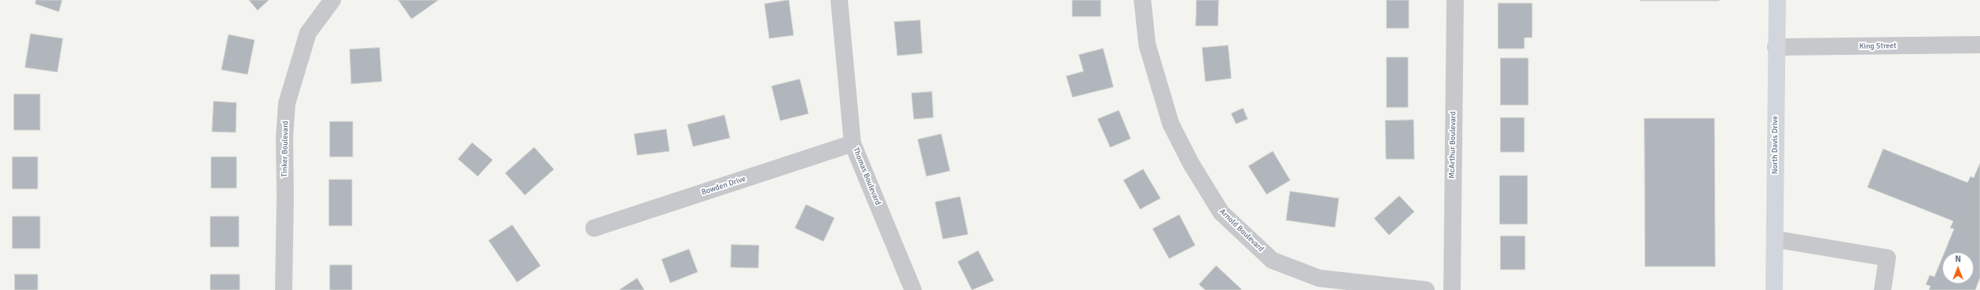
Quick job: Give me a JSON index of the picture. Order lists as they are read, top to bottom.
{
  "streets": {
    "main road": ["North Davis Drive"],
    "street": [
      "King Street",
      "McArthur Boulevard",
      "Tinker Boulevard",
      "Thomas Boulevard",
      "Bowden Drive",
      "Arnold Boulevard"
    ]
  },
  "crossings": [
    ["King Street", "North Davis Drive"],
    ["Thomas Boulevard", "Bowden Drive"]
  ],
  "north": "top"
}
